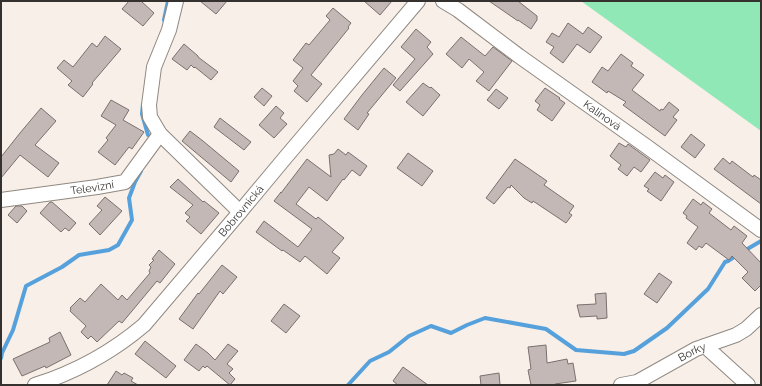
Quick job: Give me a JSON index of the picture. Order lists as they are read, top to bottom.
{
  "streets": {
    "street": [
      "Kalinová",
      "Televizní",
      "Bobrovnická",
      "Borky"
    ]
  }
}
